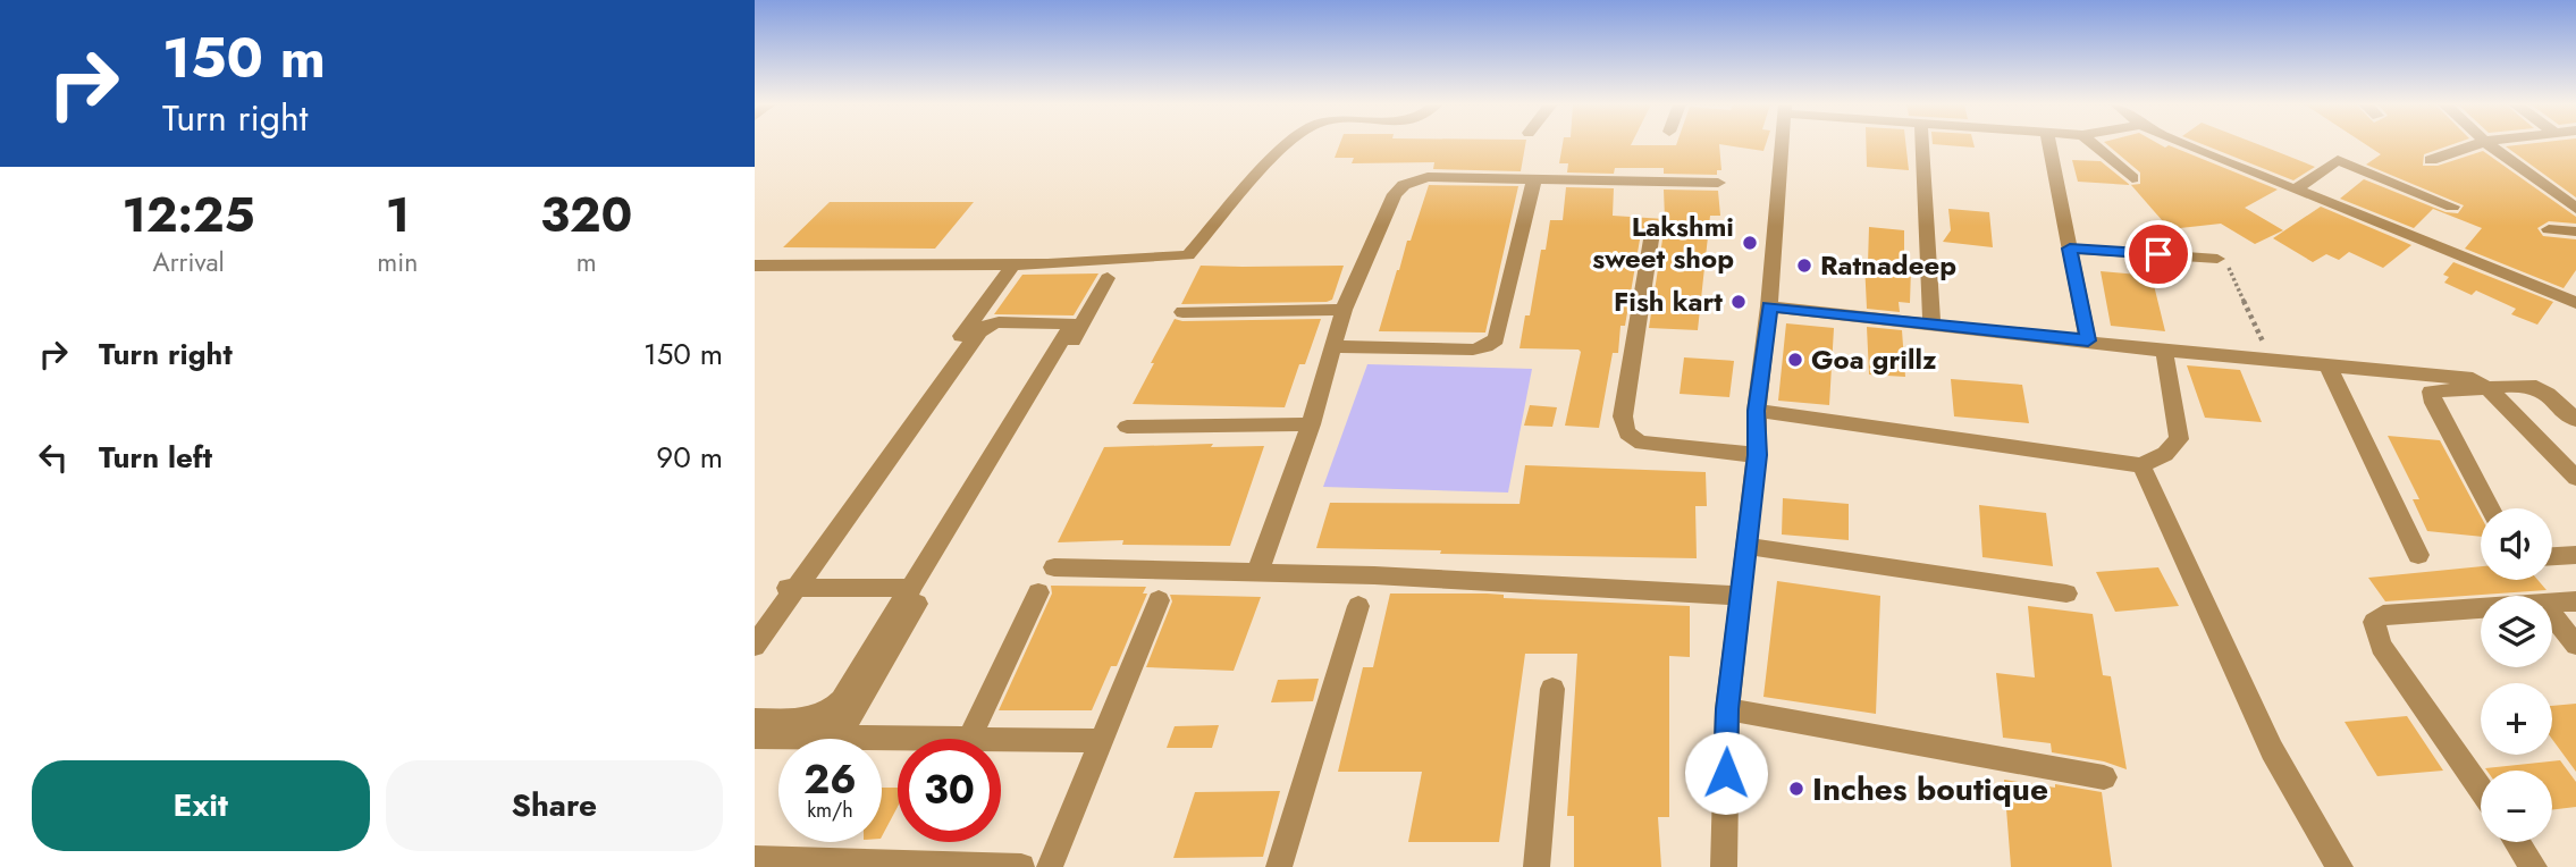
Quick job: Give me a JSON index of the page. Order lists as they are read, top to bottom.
{
  "places": [
    "Lakshmi sweet shop",
    "Ratnadeep",
    "Fish kart",
    "Goa grillz",
    "Inches boutique"
  ],
  "page": {
    "turn": ["150 m", "Turn right"],
    "eta": [
      "12:25",
      "Arrival",
      "1",
      "min",
      "320",
      "m"
    ],
    "list": [
      {
        "name": "Turn right",
        "value": "150 m"
      },
      {
        "name": "Turn left",
        "value": "90 m"
      }
    ],
    "map_buttons": ["+", "−"],
    "speed": "26 km/h",
    "limit": "30",
    "buttons": ["Exit", "Share"]
  }
}
